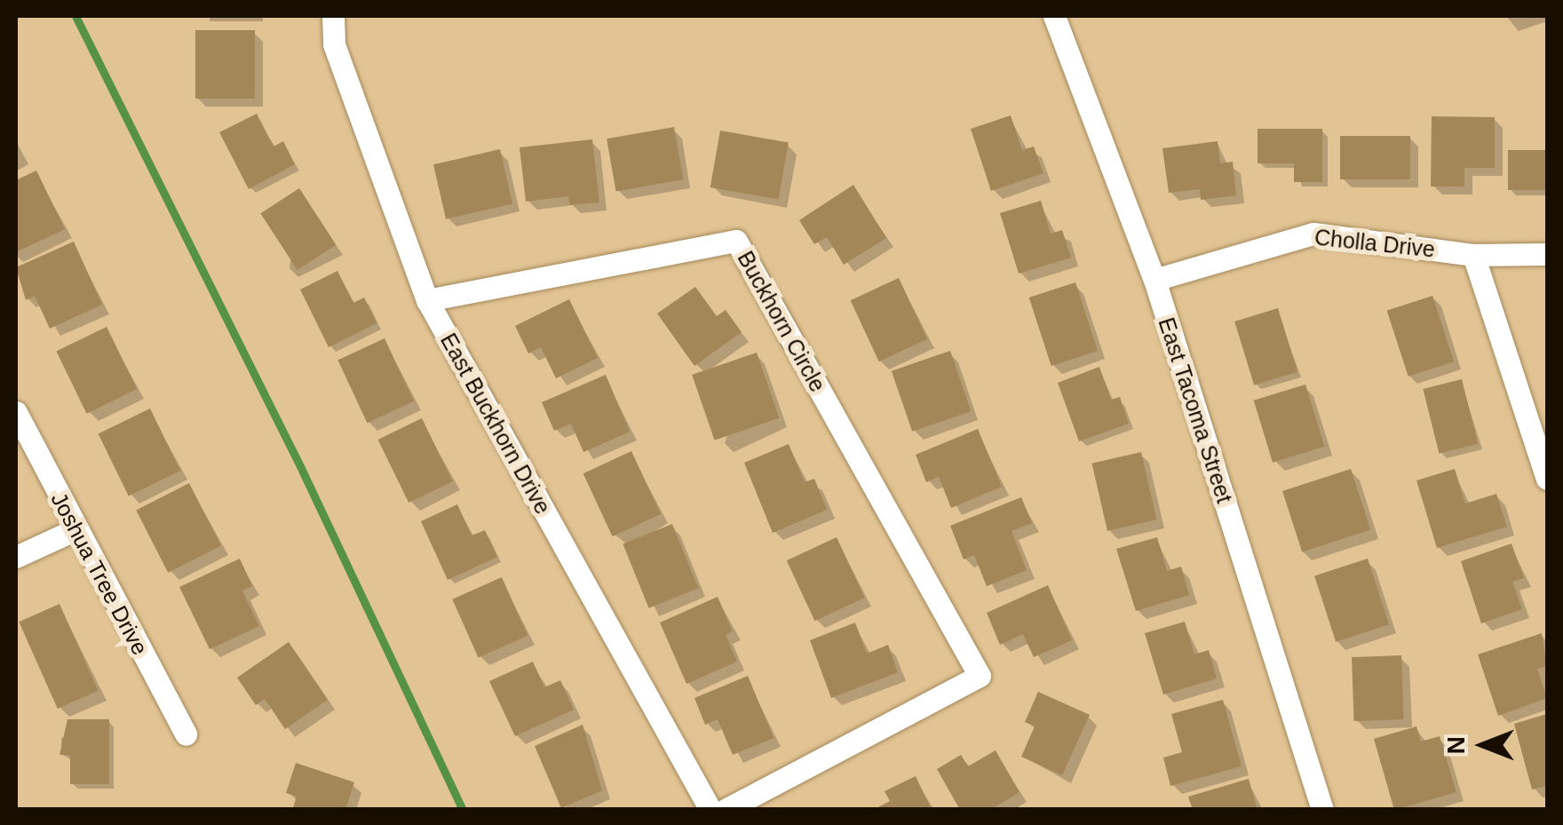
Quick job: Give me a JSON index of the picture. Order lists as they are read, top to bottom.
{
  "streets": {
    "street": [
      "Cholla Drive",
      "Buckhorn Circle",
      "East Tacoma Street",
      "East Buckhorn Drive",
      "Joshua Tree Drive"
    ]
  },
  "crossings": [
    ["Cholla Drive", "East Tacoma Street"],
    ["Buckhorn Circle", "East Buckhorn Drive"]
  ],
  "north": "left"
}
